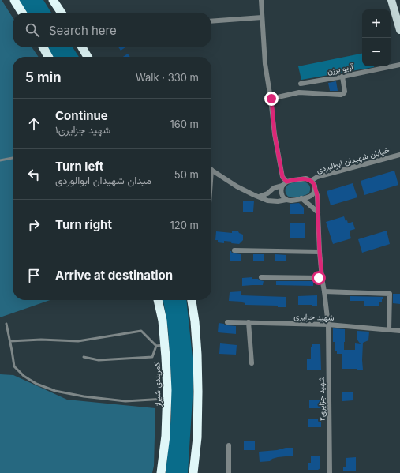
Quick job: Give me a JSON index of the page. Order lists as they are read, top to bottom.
{
  "streets": {
    "highway": ["کمربندی شیراز"],
    "street": [
      "آریو برزن",
      "خیابان شهیدان ابوالوردی",
      "شهید جزایری",
      "شهید جزایری۲"
    ]
  },
  "crossings": [
    ["خیابان شهیدان ابوالوردی", "شهید جزایری۲"],
    ["شهید جزایری", "شهید جزایری۲"]
  ],
  "page": {
    "map_buttons": ["+", "−"],
    "search": "Search here",
    "heading": ["5 min", "Walk · 330 m"],
    "list": [
      ["Continue", "شهید جزایری۱", "160 m"],
      ["Turn left", "میدان شهیدان ابوالوردی", "50 m"],
      ["Turn right", "120 m"],
      "Arrive at destination"
    ]
  }
}
